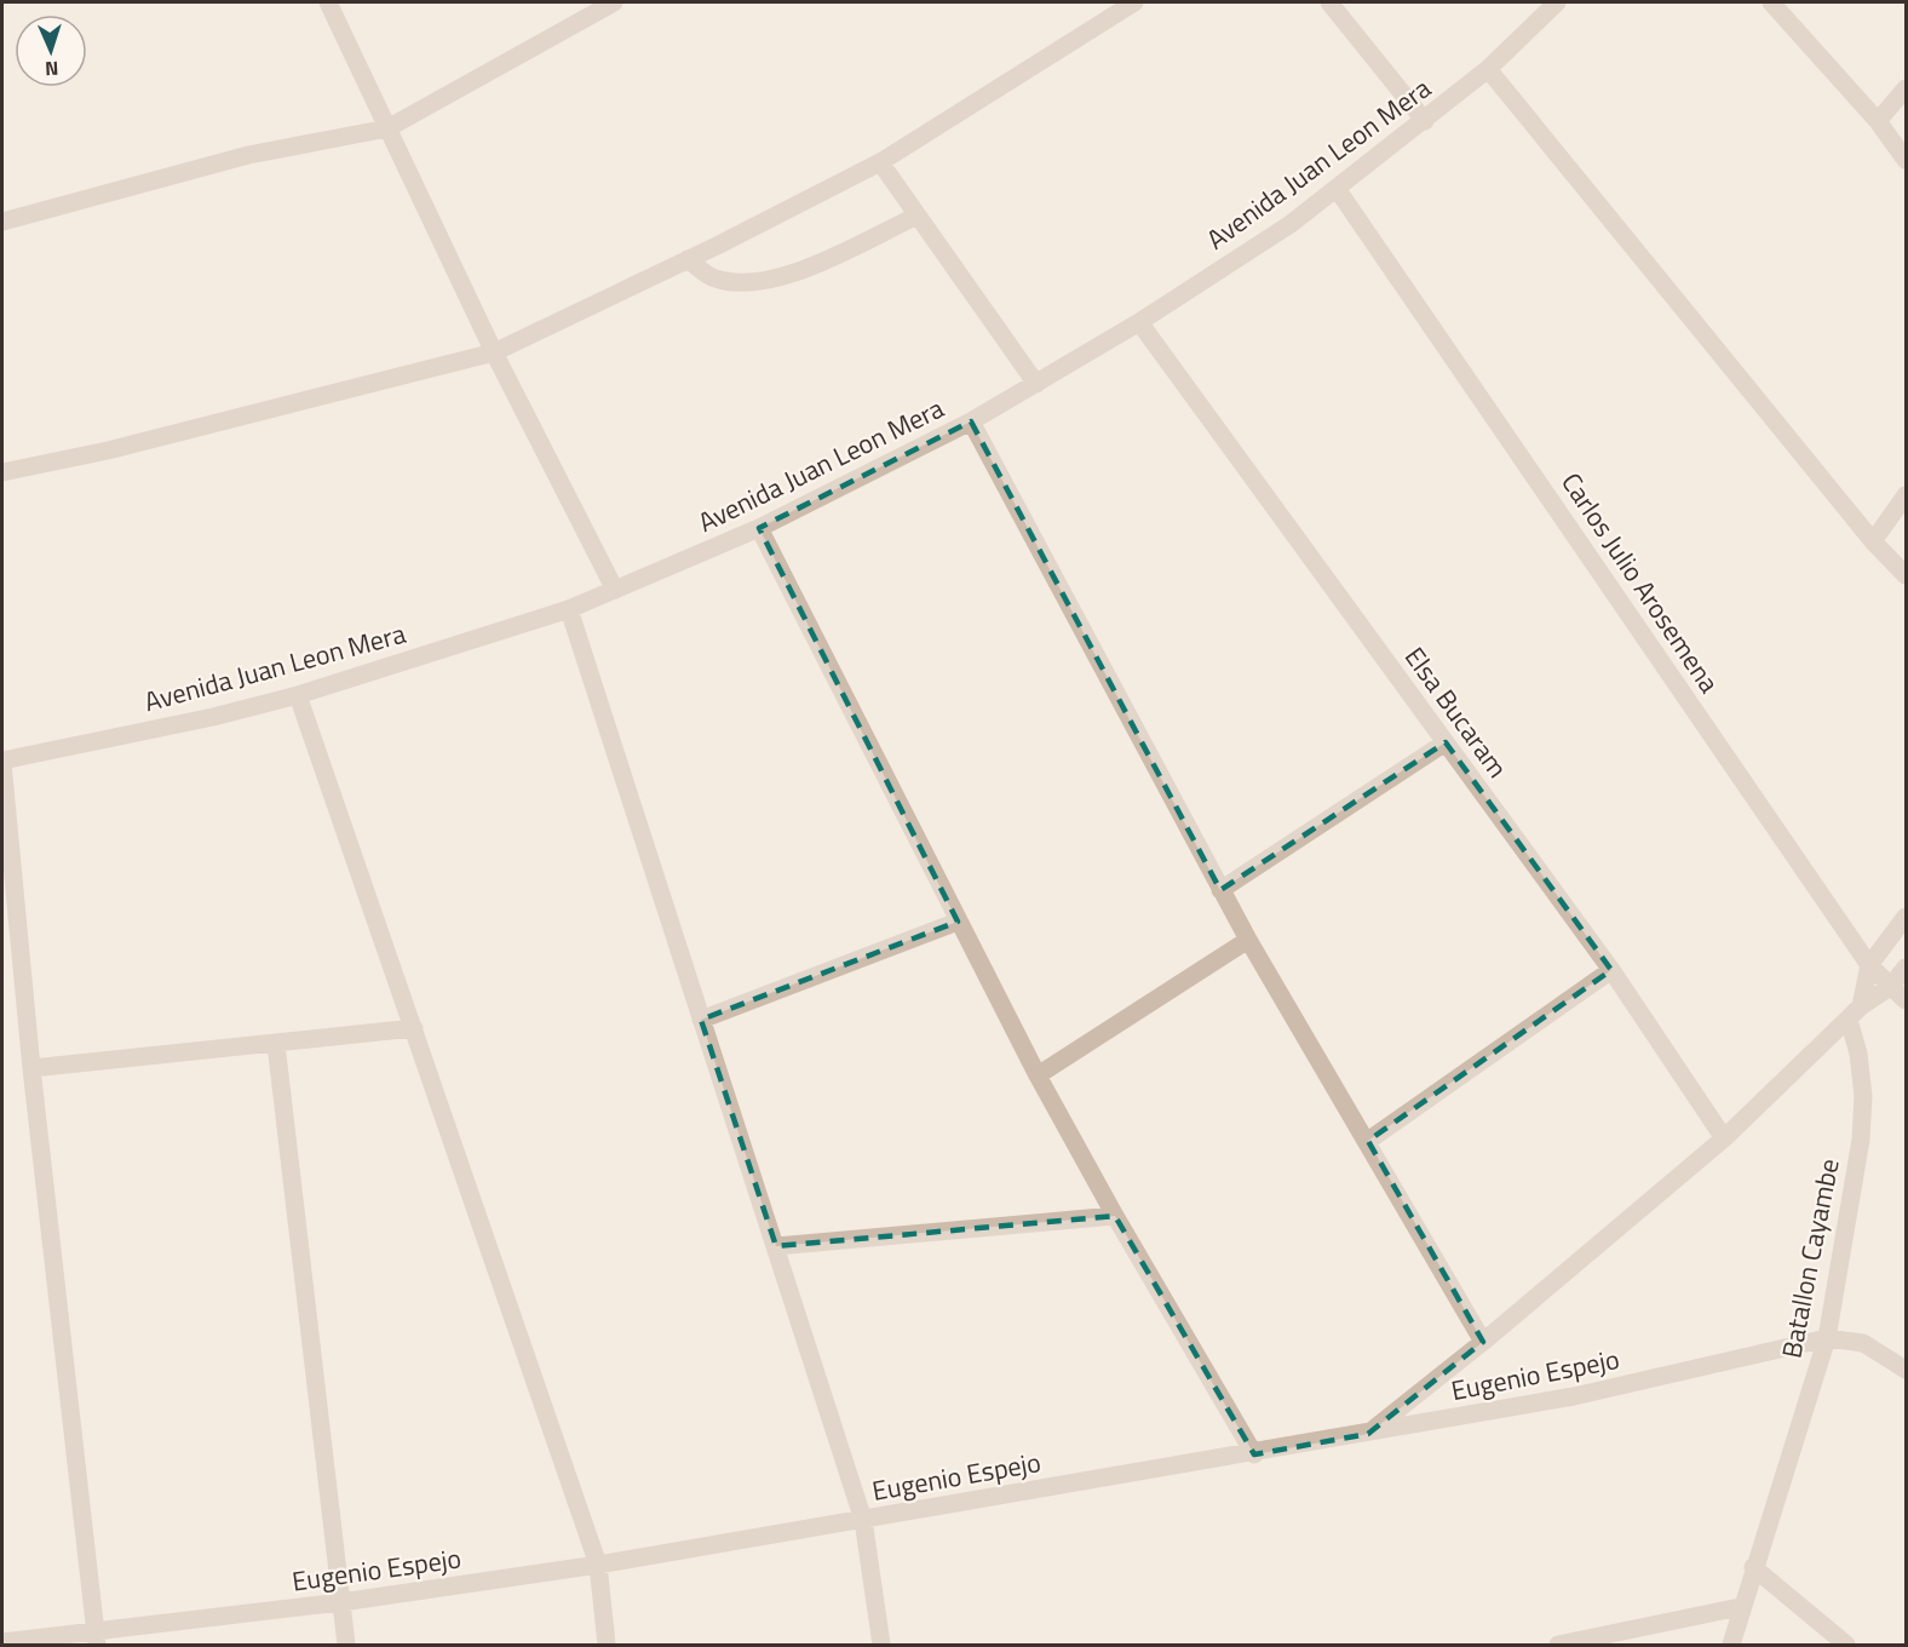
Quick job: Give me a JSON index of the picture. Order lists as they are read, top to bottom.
{
  "streets": {
    "street": [
      "Avenida Juan Leon Mera",
      "Carlos Julio Arosemena",
      "Elsa Bucaram",
      "Batallon Cayambe",
      "Eugenio Espejo"
    ]
  },
  "crossings": [
    ["Avenida Juan Leon Mera", "Carlos Julio Arosemena"],
    ["Avenida Juan Leon Mera", "Elsa Bucaram"],
    ["Carlos Julio Arosemena", "Batallon Cayambe"],
    ["Batallon Cayambe", "Eugenio Espejo"]
  ],
  "north": "bottom"
}
